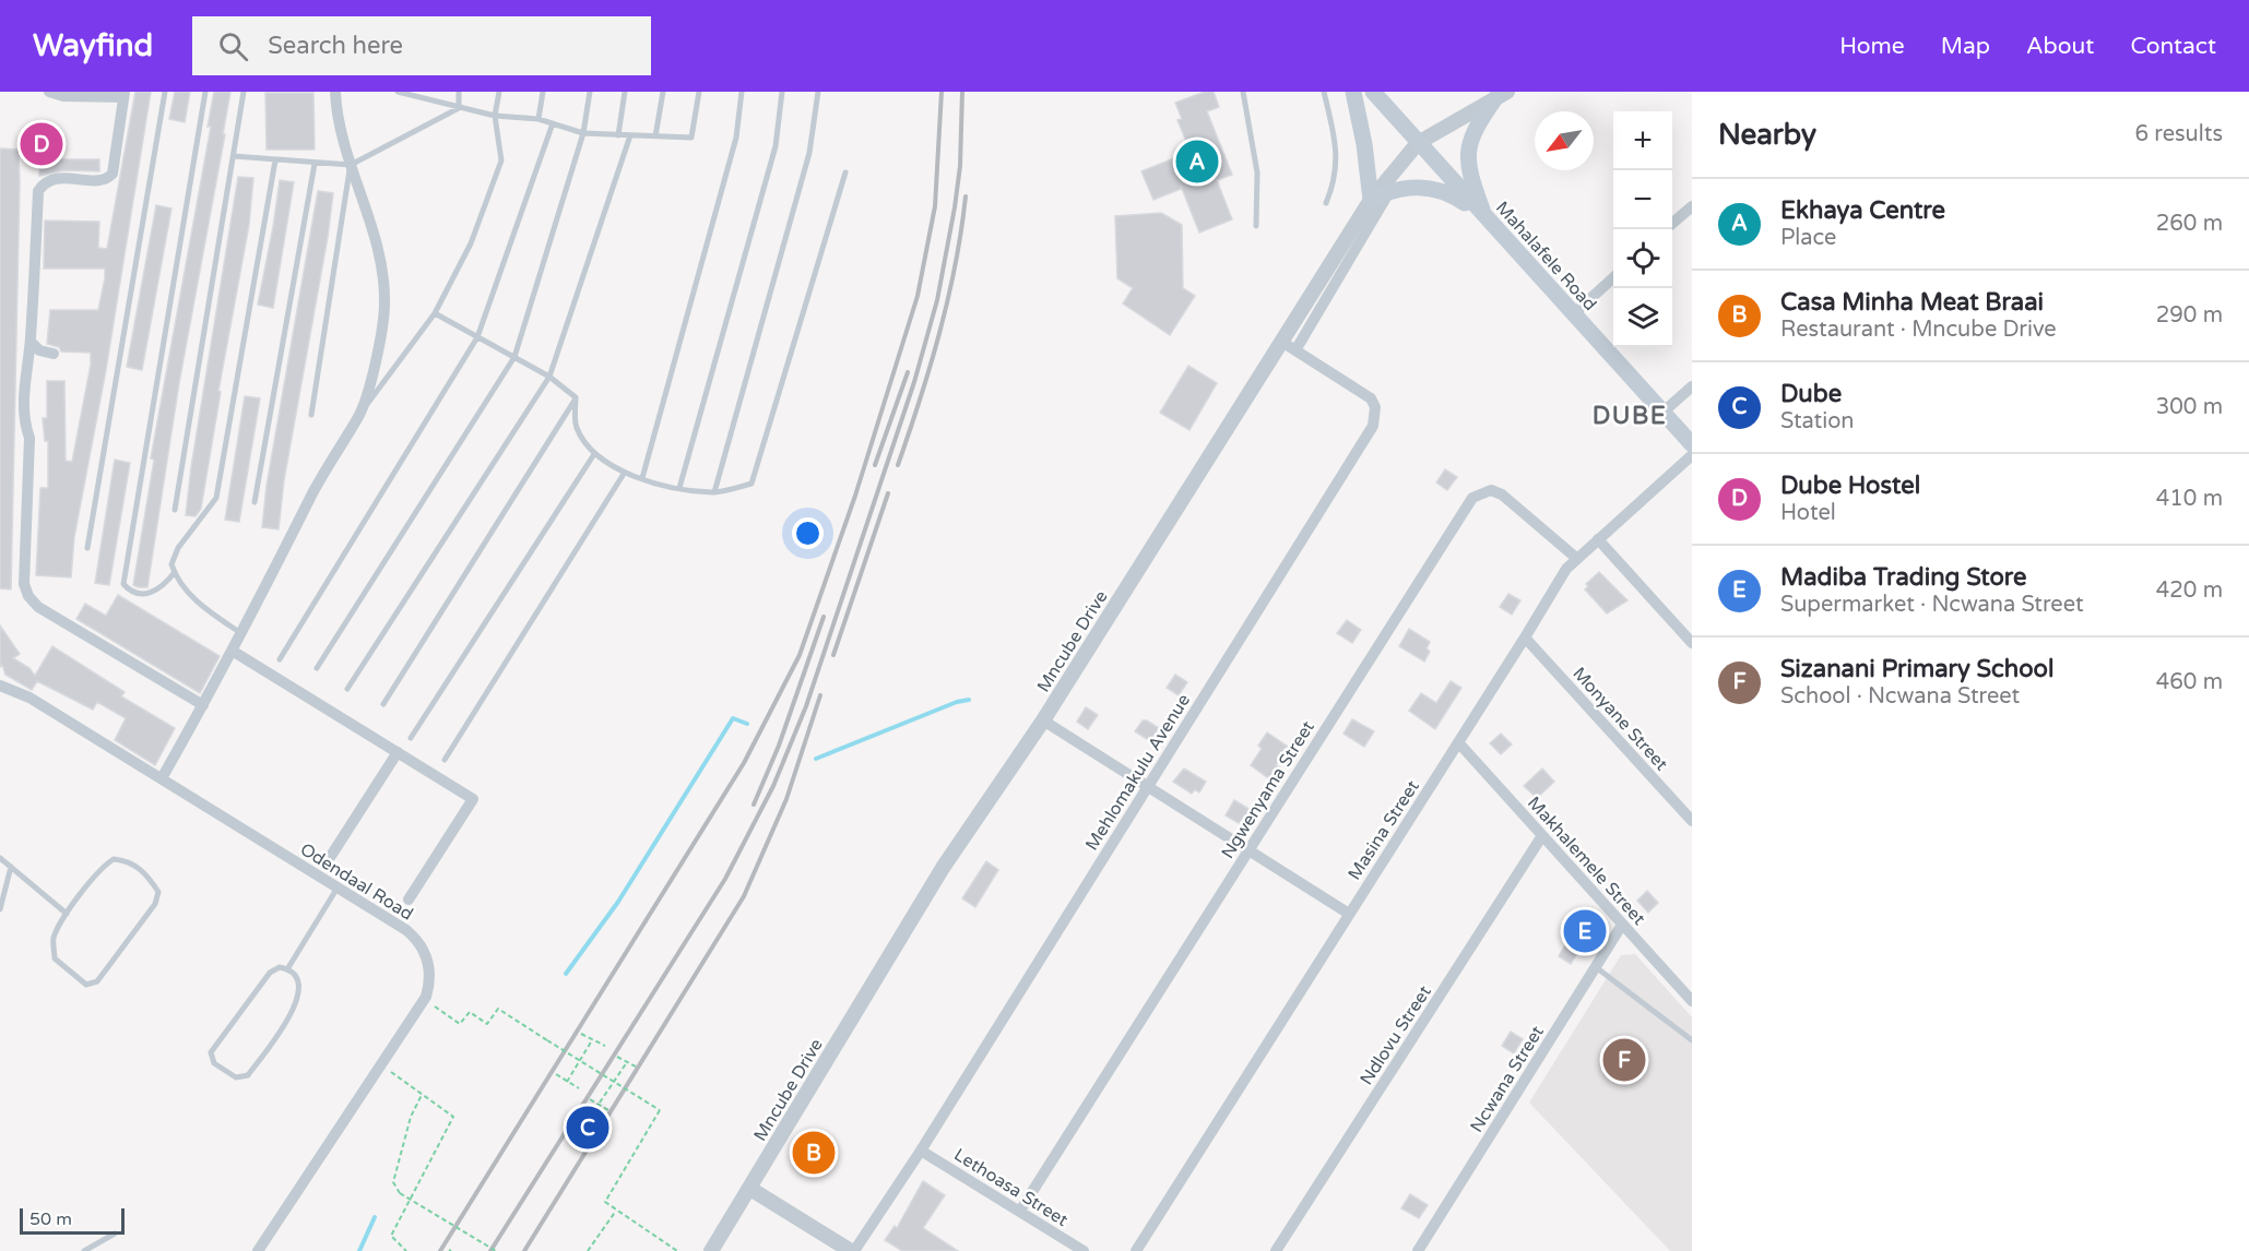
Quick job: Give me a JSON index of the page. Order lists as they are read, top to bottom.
{
  "streets": {
    "main road": ["Mahalafele Road"],
    "street": [
      "Mncube Drive",
      "Monyane Street",
      "Mehlomakulu Avenue",
      "Ngwenyama Street",
      "Masina Street",
      "Makhalemele Street",
      "Odendaal Road",
      "Ndlovu Street",
      "Ncwana Street",
      "Lethoasa Street"
    ]
  },
  "crossings": [
    ["Mahalafele Road", "Mncube Drive"],
    ["Mncube Drive", "Mehlomakulu Avenue"],
    ["Monyane Street", "Masina Street"],
    ["Mehlomakulu Avenue", "Lethoasa Street"],
    ["Ngwenyama Street", "Masina Street"],
    ["Ngwenyama Street", "Lethoasa Street"],
    ["Masina Street", "Makhalemele Street"],
    ["Makhalemele Street", "Ndlovu Street"],
    ["Makhalemele Street", "Ncwana Street"]
  ],
  "districts": ["DUBE"],
  "scale_bar": "50 m",
  "north": "bottom left",
  "page": {
    "header": "Wayfind",
    "search": "Search here",
    "nav": [
      "Home",
      "Map",
      "About",
      "Contact"
    ],
    "heading": ["Nearby", "6 results"],
    "map_buttons": ["+", "−"],
    "pins": [
      "D",
      "A",
      "E",
      "F",
      "C",
      "B"
    ],
    "list": [
      {
        "mark": "A",
        "name": "Ekhaya Centre",
        "note": "Place",
        "value": "260 m"
      },
      {
        "mark": "B",
        "name": "Casa Minha Meat Braai",
        "note": "Restaurant · Mncube Drive",
        "value": "290 m"
      },
      {
        "mark": "C",
        "name": "Dube",
        "note": "Station",
        "value": "300 m"
      },
      {
        "mark": "D",
        "name": "Dube Hostel",
        "note": "Hotel",
        "value": "410 m"
      },
      {
        "mark": "E",
        "name": "Madiba Trading Store",
        "note": "Supermarket · Ncwana Street",
        "value": "420 m"
      },
      {
        "mark": "F",
        "name": "Sizanani Primary School",
        "note": "School · Ncwana Street",
        "value": "460 m"
      }
    ],
    "scale": "50 m"
  }
}
